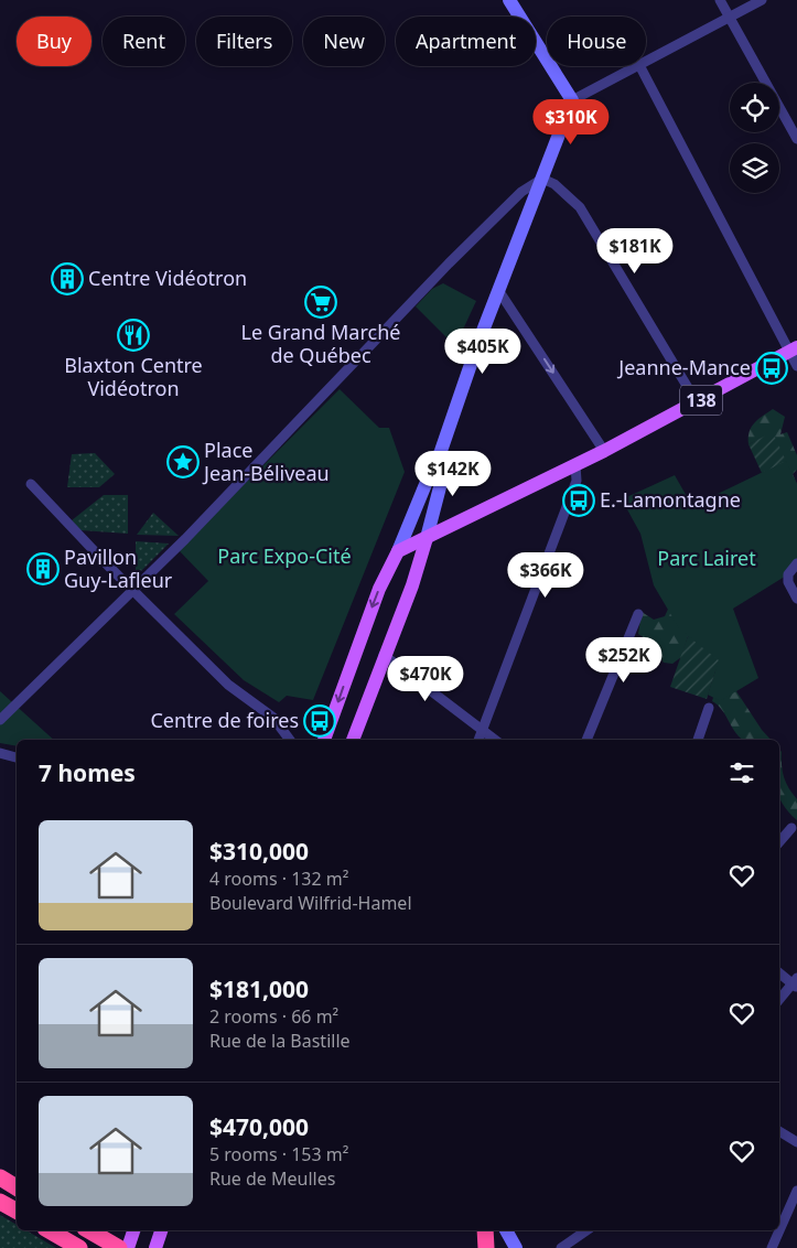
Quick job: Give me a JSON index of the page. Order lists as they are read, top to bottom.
{
  "streets": {
    "main road": ["138"]
  },
  "parks": ["Parc Expo-Cité", "Parc Lairet"],
  "places": {
    "building": ["Centre Vidéotron", "Pavillon Guy-Lafleur"],
    "supermarket": ["Le Grand Marché de Québec"],
    "restaurant": ["Blaxton Centre Vidéotron"],
    "bus stop": ["Jeanne-Mance", "E.-Lamontagne", "Centre de foires"],
    "place": ["Place Jean-Béliveau"]
  },
  "page": {
    "chip": [
      "Buy",
      "Rent",
      "Filters",
      "New",
      "Apartment",
      "House"
    ],
    "price": [
      "$310K",
      "$181K",
      "$405K",
      "$142K",
      "$366K",
      "$252K",
      "$470K"
    ],
    "heading": "7 homes",
    "list": [
      {
        "name": "$310,000",
        "note": "4 rooms · 132 m² · Boulevard Wilfrid-Hamel"
      },
      {
        "name": "$181,000",
        "note": "2 rooms · 66 m² · Rue de la Bastille"
      },
      {
        "name": "$470,000",
        "note": "5 rooms · 153 m² · Rue de Meulles"
      }
    ]
  }
}
